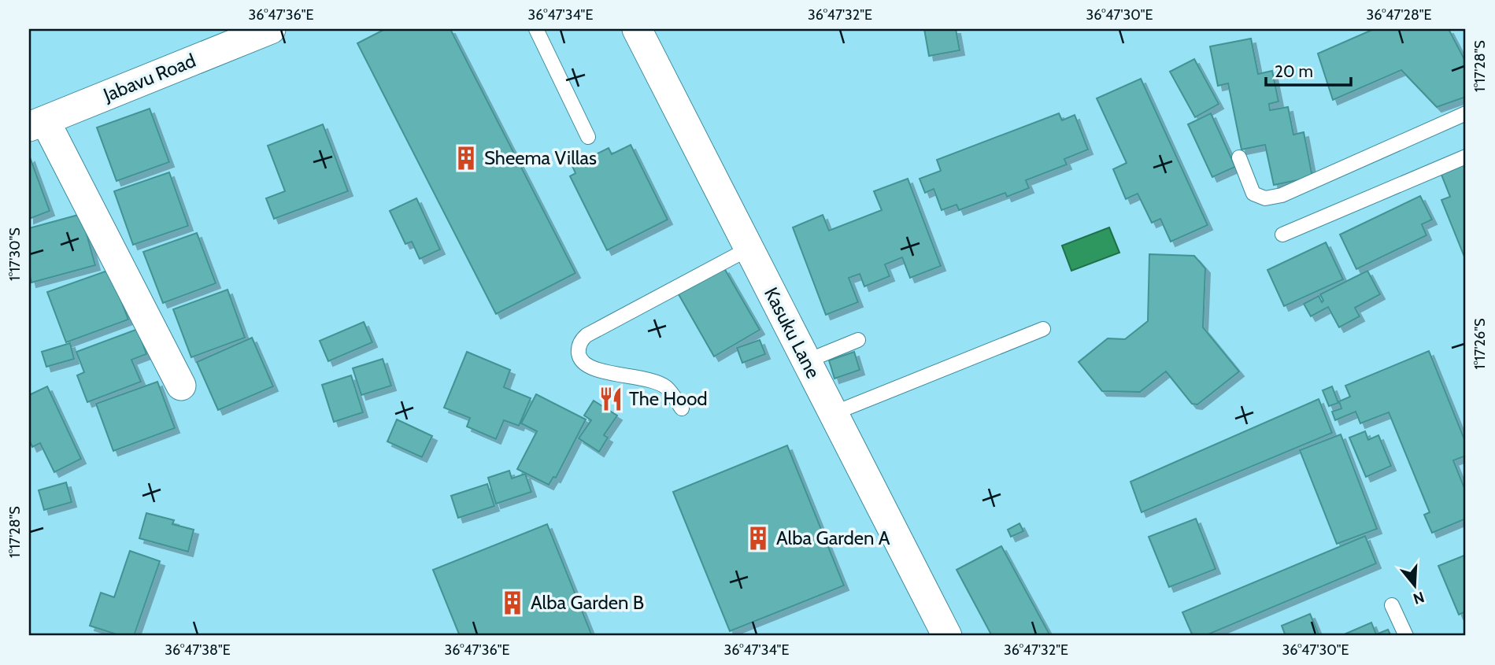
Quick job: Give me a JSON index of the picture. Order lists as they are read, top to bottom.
{
  "streets": {
    "street": ["Jabavu Road", "Kasuku Lane"]
  },
  "places": {
    "building": ["Sheema Villas", "Alba Garden A", "Alba Garden B"],
    "restaurant": ["The Hood"]
  },
  "scale_bar": "20 m",
  "north": "bottom",
  "coordinates": [
    "36°47'36\"E",
    "36°47'34\"E",
    "36°47'32\"E",
    "36°47'30\"E",
    "36°47'28\"E",
    "1°17'28\"S",
    "1°17'30\"S",
    "1°17'26\"S",
    "36°47'38\"E"
  ]
}
